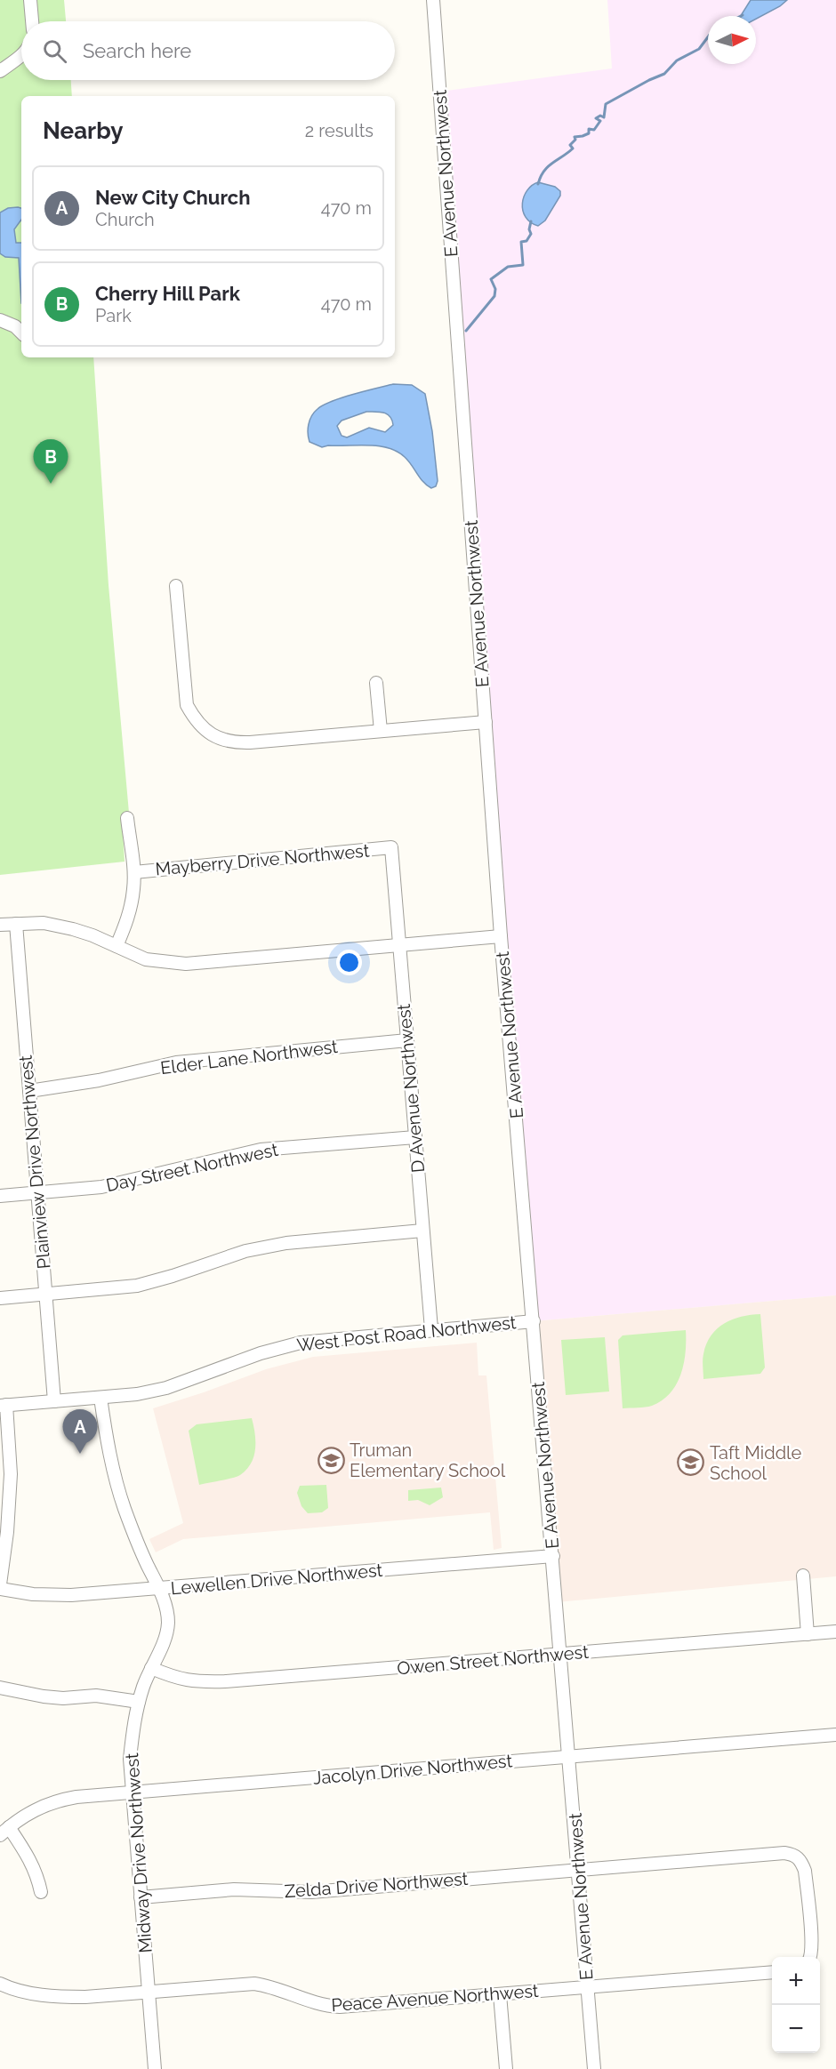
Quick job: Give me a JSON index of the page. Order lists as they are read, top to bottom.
{
  "streets": {
    "street": [
      "E Avenue Northwest",
      "Mayberry Drive Northwest",
      "Elder Lane Northwest",
      "D Avenue Northwest",
      "Plainview Drive Northwest",
      "Day Street Northwest",
      "West Post Road Northwest",
      "Lewellen Drive Northwest",
      "Owen Street Northwest",
      "Jacolyn Drive Northwest",
      "Midway Drive Northwest",
      "Zelda Drive Northwest",
      "Peace Avenue Northwest"
    ]
  },
  "crossings": [
    ["E Avenue Northwest", "West Post Road Northwest"],
    ["E Avenue Northwest", "Lewellen Drive Northwest"],
    ["E Avenue Northwest", "Owen Street Northwest"],
    ["E Avenue Northwest", "Jacolyn Drive Northwest"],
    ["E Avenue Northwest", "Zelda Drive Northwest"],
    ["E Avenue Northwest", "Peace Avenue Northwest"],
    ["Mayberry Drive Northwest", "D Avenue Northwest"],
    ["Elder Lane Northwest", "D Avenue Northwest"],
    ["Elder Lane Northwest", "Plainview Drive Northwest"],
    ["D Avenue Northwest", "Day Street Northwest"],
    ["D Avenue Northwest", "West Post Road Northwest"],
    ["Plainview Drive Northwest", "Day Street Northwest"],
    ["Plainview Drive Northwest", "West Post Road Northwest"],
    ["West Post Road Northwest", "Midway Drive Northwest"],
    ["Lewellen Drive Northwest", "Midway Drive Northwest"],
    ["Owen Street Northwest", "Midway Drive Northwest"],
    ["Jacolyn Drive Northwest", "Midway Drive Northwest"],
    ["Midway Drive Northwest", "Zelda Drive Northwest"],
    ["Midway Drive Northwest", "Peace Avenue Northwest"]
  ],
  "places": {
    "school or university": ["Truman Elementary School", "Taft Middle School"]
  },
  "north": "right",
  "page": {
    "search": "Search here",
    "heading": ["Nearby", "2 results"],
    "list": [
      {
        "mark": "A",
        "name": "New City Church",
        "note": "Church",
        "value": "470 m"
      },
      {
        "mark": "B",
        "name": "Cherry Hill Park",
        "note": "Park",
        "value": "470 m"
      }
    ],
    "pins": ["B", "A"],
    "map_buttons": ["+", "−"]
  }
}
